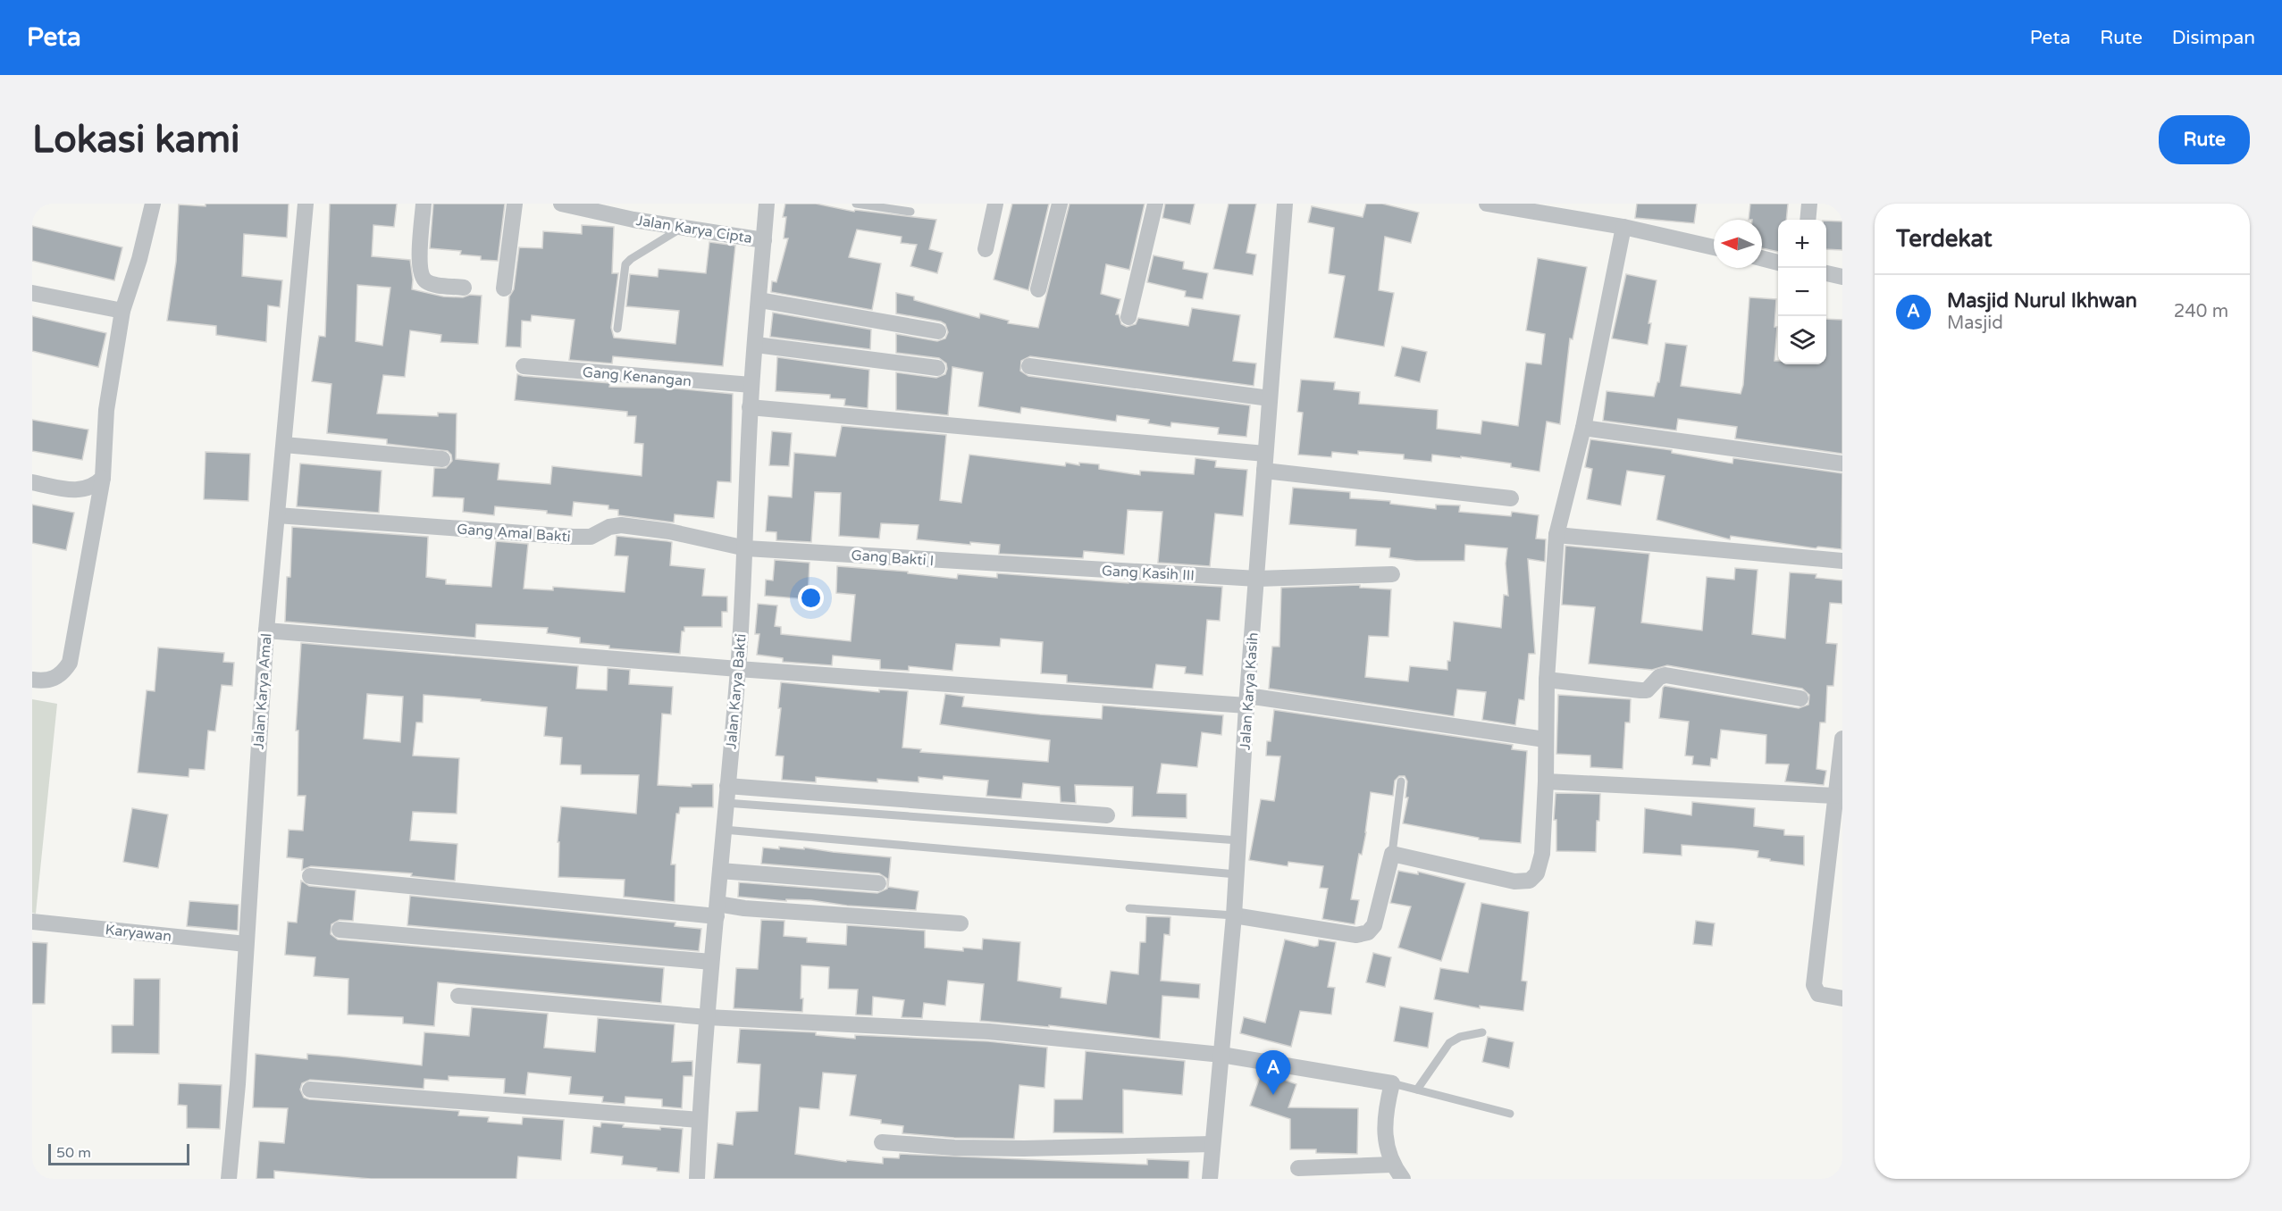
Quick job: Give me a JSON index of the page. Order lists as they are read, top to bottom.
{
  "streets": {
    "street": [
      "Jalan Karya Cipta",
      "Gang Kenangan",
      "Gang Amal Bakti",
      "Gang Bakti I",
      "Gang Kasih III",
      "Jalan Karya Amal",
      "Jalan Karya Bakti",
      "Jalan Karya Kasih",
      "Karyawan"
    ]
  },
  "crossings": [
    ["Jalan Karya Cipta", "Jalan Karya Bakti"],
    ["Gang Kenangan", "Jalan Karya Bakti"],
    ["Gang Amal Bakti", "Gang Bakti I"],
    ["Gang Amal Bakti", "Jalan Karya Amal"],
    ["Gang Amal Bakti", "Jalan Karya Bakti"],
    ["Gang Bakti I", "Gang Kasih III"],
    ["Gang Bakti I", "Jalan Karya Bakti"],
    ["Gang Kasih III", "Jalan Karya Kasih"],
    ["Jalan Karya Amal", "Karyawan"]
  ],
  "scale_bar": "50 m",
  "north": "left",
  "page": {
    "header": "Peta",
    "nav": ["Peta", "Rute", "Disimpan"],
    "buttons": "Rute",
    "title": "Lokasi kami",
    "heading": "Terdekat",
    "map_buttons": ["+", "−"],
    "list": [
      {
        "mark": "A",
        "name": "Masjid Nurul Ikhwan",
        "note": "Masjid",
        "value": "240 m"
      }
    ],
    "pins": "A",
    "scale": "50 m"
  }
}
